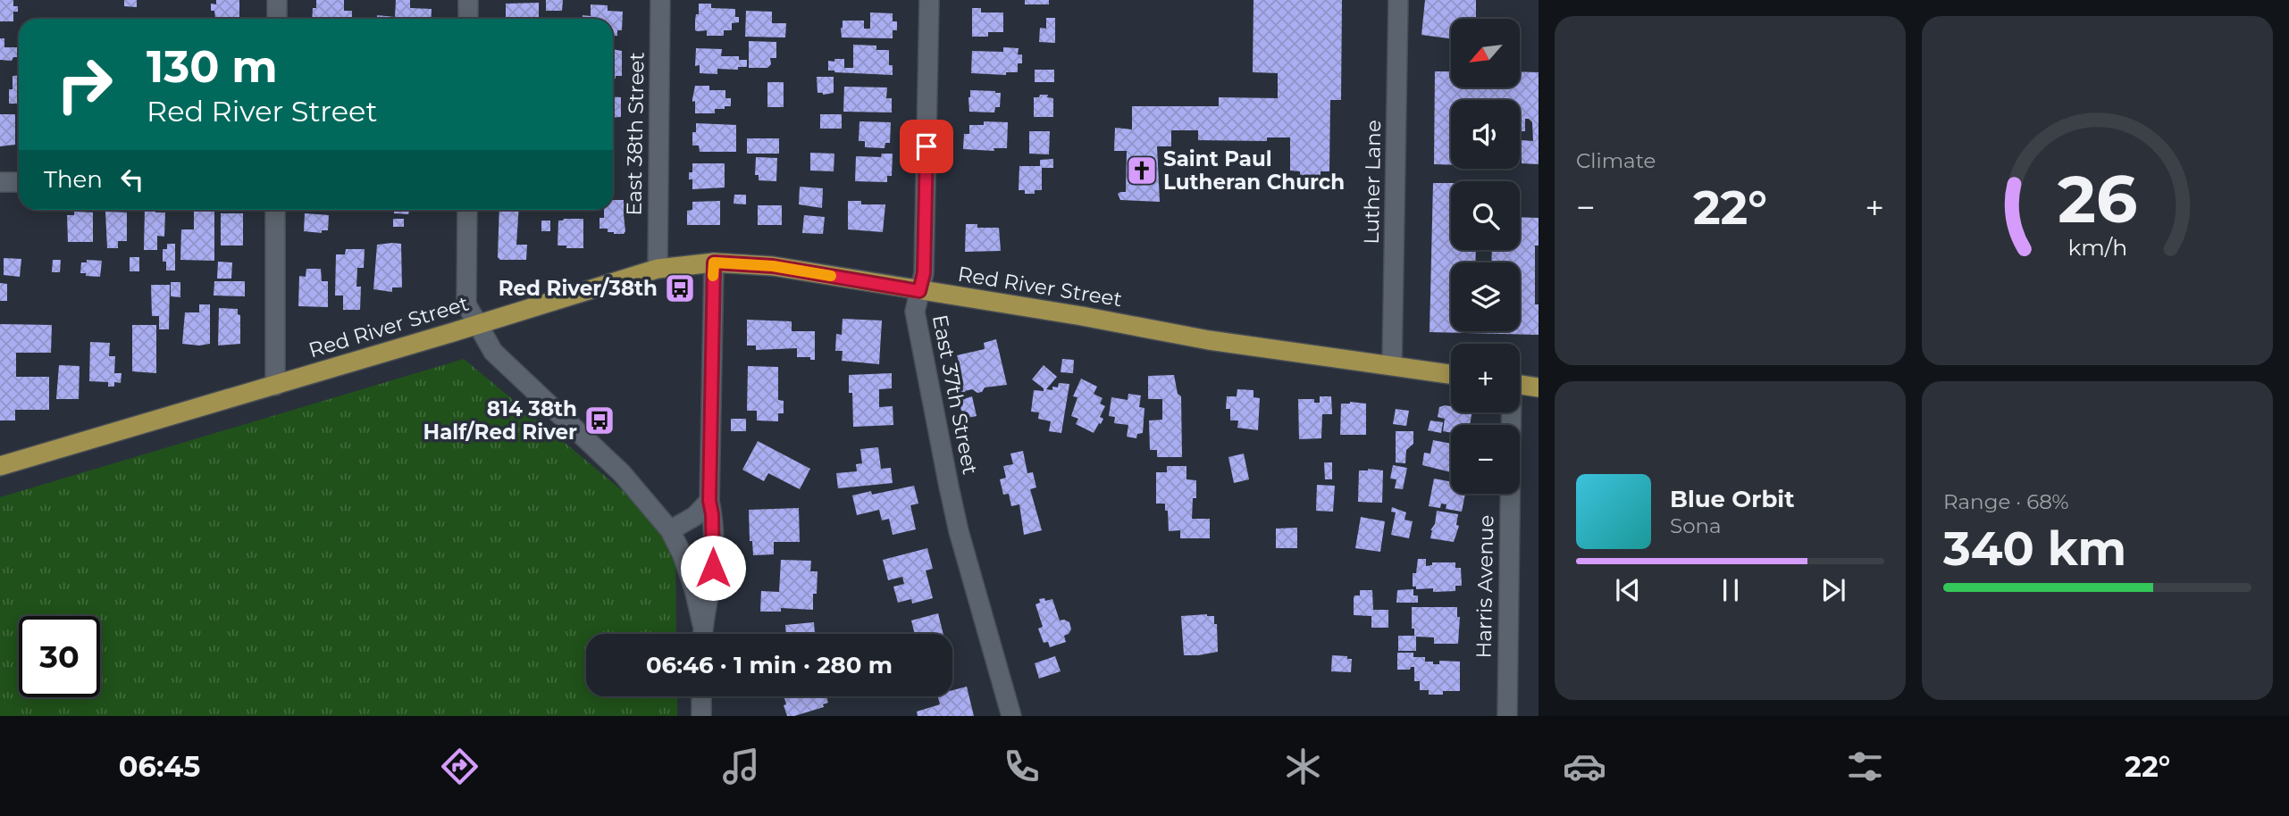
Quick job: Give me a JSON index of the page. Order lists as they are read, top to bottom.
{
  "streets": {
    "main road": ["Red River Street"],
    "street": [
      "East 38th Street",
      "Luther Lane",
      "East 37th Street",
      "Harris Avenue"
    ]
  },
  "crossings": [
    ["East 38th Street", "Red River Street"],
    ["Luther Lane", "Red River Street"],
    ["Red River Street", "East 37th Street"]
  ],
  "places": {
    "church": ["Saint Paul Lutheran Church"],
    "bus stop": ["Red River/38th", "814 38th Half/Red River"]
  },
  "north": "bottom left",
  "page": {
    "tile": [
      "Climate",
      ["Range · 68%", "340 km"]
    ],
    "map_buttons": ["+", "−"],
    "turn": ["130 m", "Red River Street"],
    "then": "Then",
    "heat": ["−", "22°", "+"],
    "song": ["Blue Orbit", "Sona"],
    "limit": "30",
    "trip": "06:46 · 1 min · 280 m",
    "tabs": ["06:45", "22°"],
    "gauge": ["26", "km/h"]
  }
}
